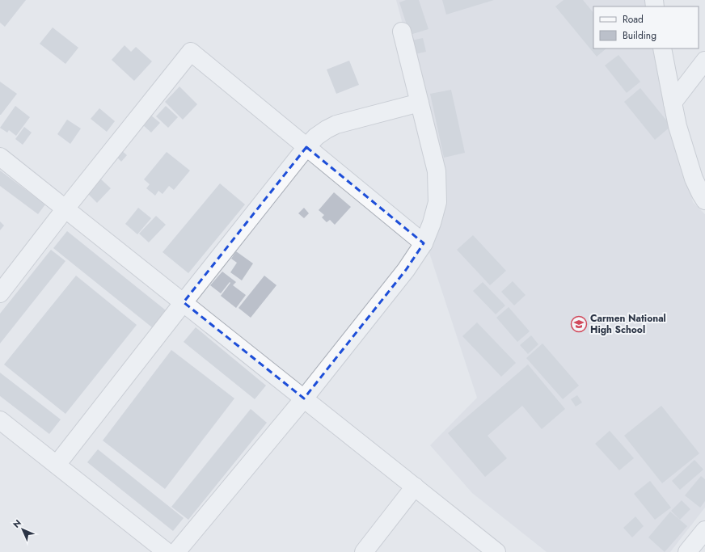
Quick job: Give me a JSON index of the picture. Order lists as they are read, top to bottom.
{
  "places": {
    "school or university": ["Carmen National High School"]
  },
  "legend": ["Road", "Building"],
  "north": "top left"
}
